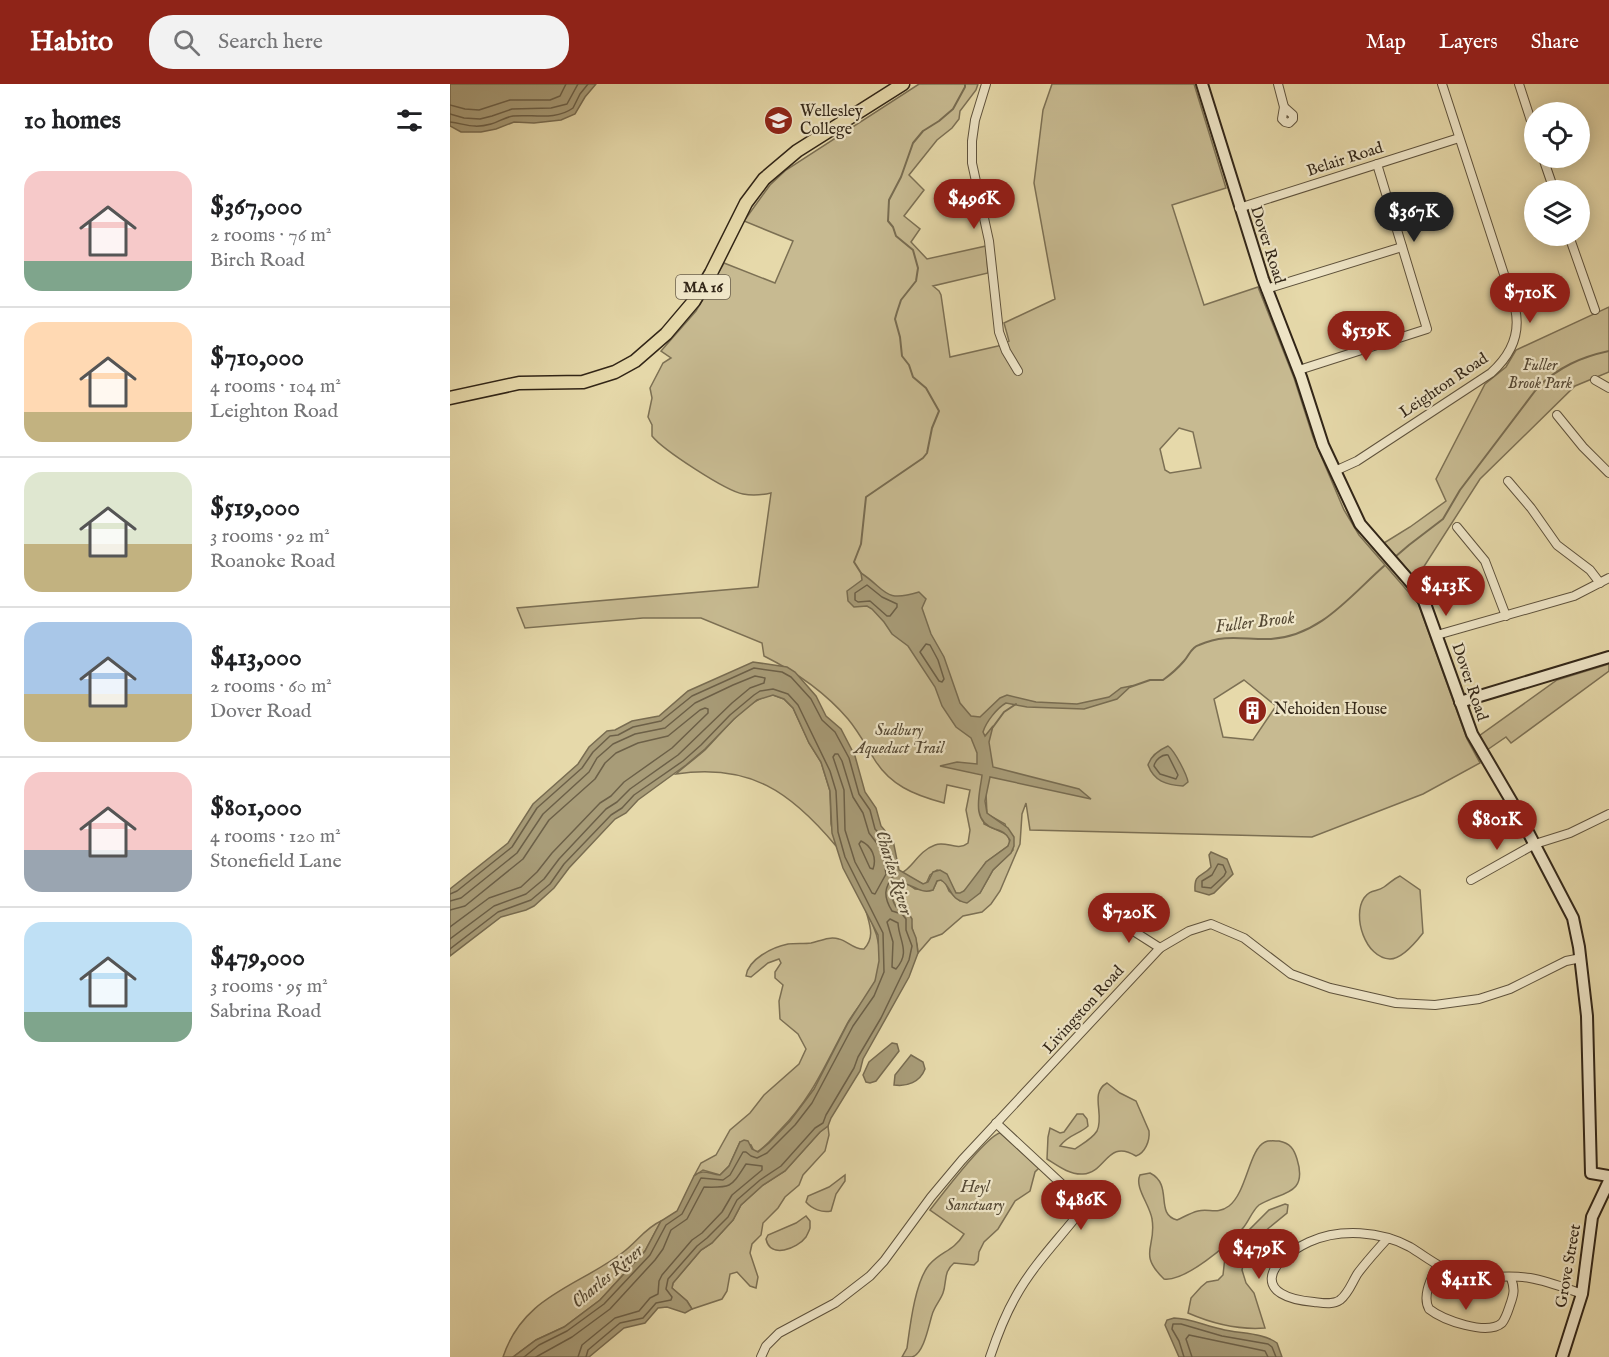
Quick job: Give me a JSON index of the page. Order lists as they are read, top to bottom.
{
  "streets": {
    "main road": ["MA 16"],
    "street": [
      "Belair Road",
      "Dover Road",
      "Leighton Road",
      "Livingston Road",
      "Grove Street"
    ]
  },
  "crossings": [
    ["Belair Road", "Dover Road"],
    ["Belair Road", "Leighton Road"],
    ["Dover Road", "Leighton Road"],
    ["Dover Road", "Livingston Road"]
  ],
  "water": ["Fuller Brook", "Charles River"],
  "parks": ["Fuller Brook Park", "Sudbury Aqueduct Trail", "Heyl Sanctuary"],
  "places": {
    "school or university": ["Wellesley College"],
    "building": ["Nehoiden House"]
  },
  "page": {
    "header": "Habito",
    "search": "Search here",
    "nav": ["Map", "Layers", "Share"],
    "heading": "10 homes",
    "list": [
      {
        "name": "$367,000",
        "note": "2 rooms · 76 m² · Birch Road"
      },
      {
        "name": "$710,000",
        "note": "4 rooms · 104 m² · Leighton Road"
      },
      {
        "name": "$519,000",
        "note": "3 rooms · 92 m² · Roanoke Road"
      },
      {
        "name": "$413,000",
        "note": "2 rooms · 60 m² · Dover Road"
      },
      {
        "name": "$801,000",
        "note": "4 rooms · 120 m² · Stonefield Lane"
      },
      {
        "name": "$479,000",
        "note": "3 rooms · 95 m² · Sabrina Road"
      }
    ],
    "price": [
      "$496K",
      "$367K",
      "$710K",
      "$519K",
      "$413K",
      "$801K",
      "$720K",
      "$486K",
      "$479K",
      "$411K"
    ]
  }
}
